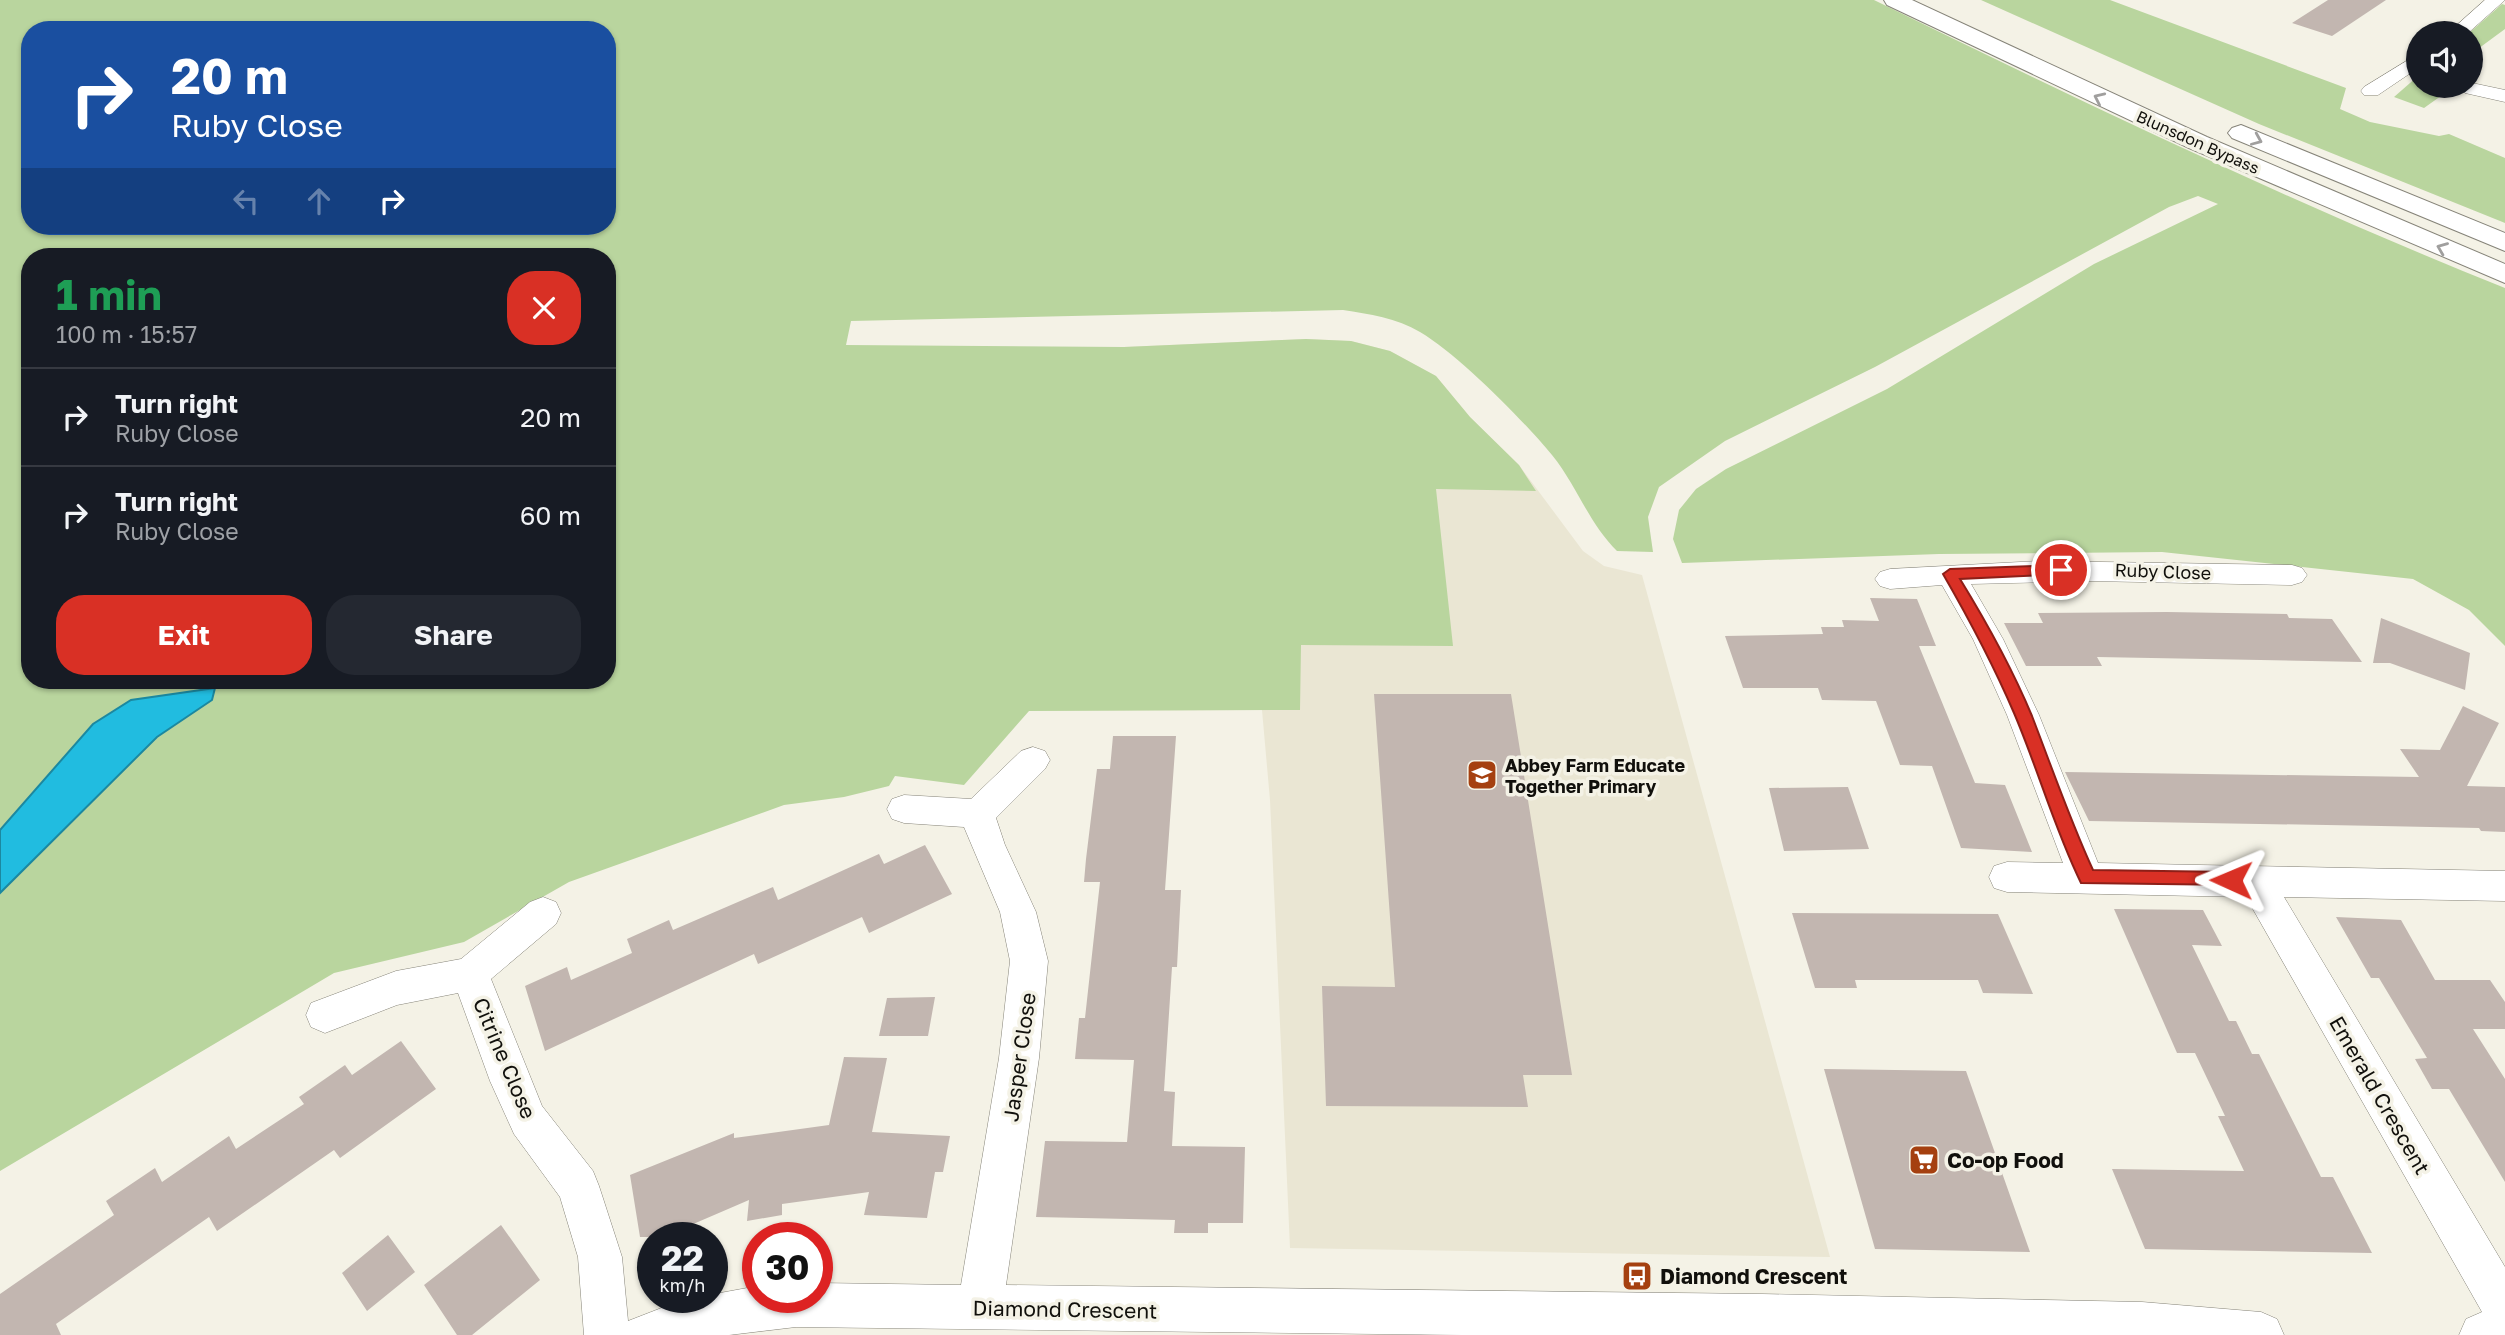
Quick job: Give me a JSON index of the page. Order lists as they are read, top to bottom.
{
  "streets": {
    "highway": ["Blunsdon Bypass"],
    "street": [
      "Ruby Close",
      "Jasper Close",
      "Citrine Close",
      "Emerald Crescent",
      "Diamond Crescent"
    ]
  },
  "crossings": [
    ["Jasper Close", "Diamond Crescent"]
  ],
  "places": {
    "school or university": ["Abbey Farm Educate Together Primary"],
    "supermarket": ["Co-op Food"],
    "bus stop": ["Diamond Crescent"]
  },
  "page": {
    "turn": ["20 m", "Ruby Close"],
    "heading": ["1 min", "100 m · 15:57"],
    "list": [
      {
        "name": "Turn right",
        "note": "Ruby Close",
        "value": "20 m"
      },
      {
        "name": "Turn right",
        "note": "Ruby Close",
        "value": "60 m"
      }
    ],
    "buttons": ["Exit", "Share"],
    "speed": "22 km/h",
    "limit": "30"
  }
}
